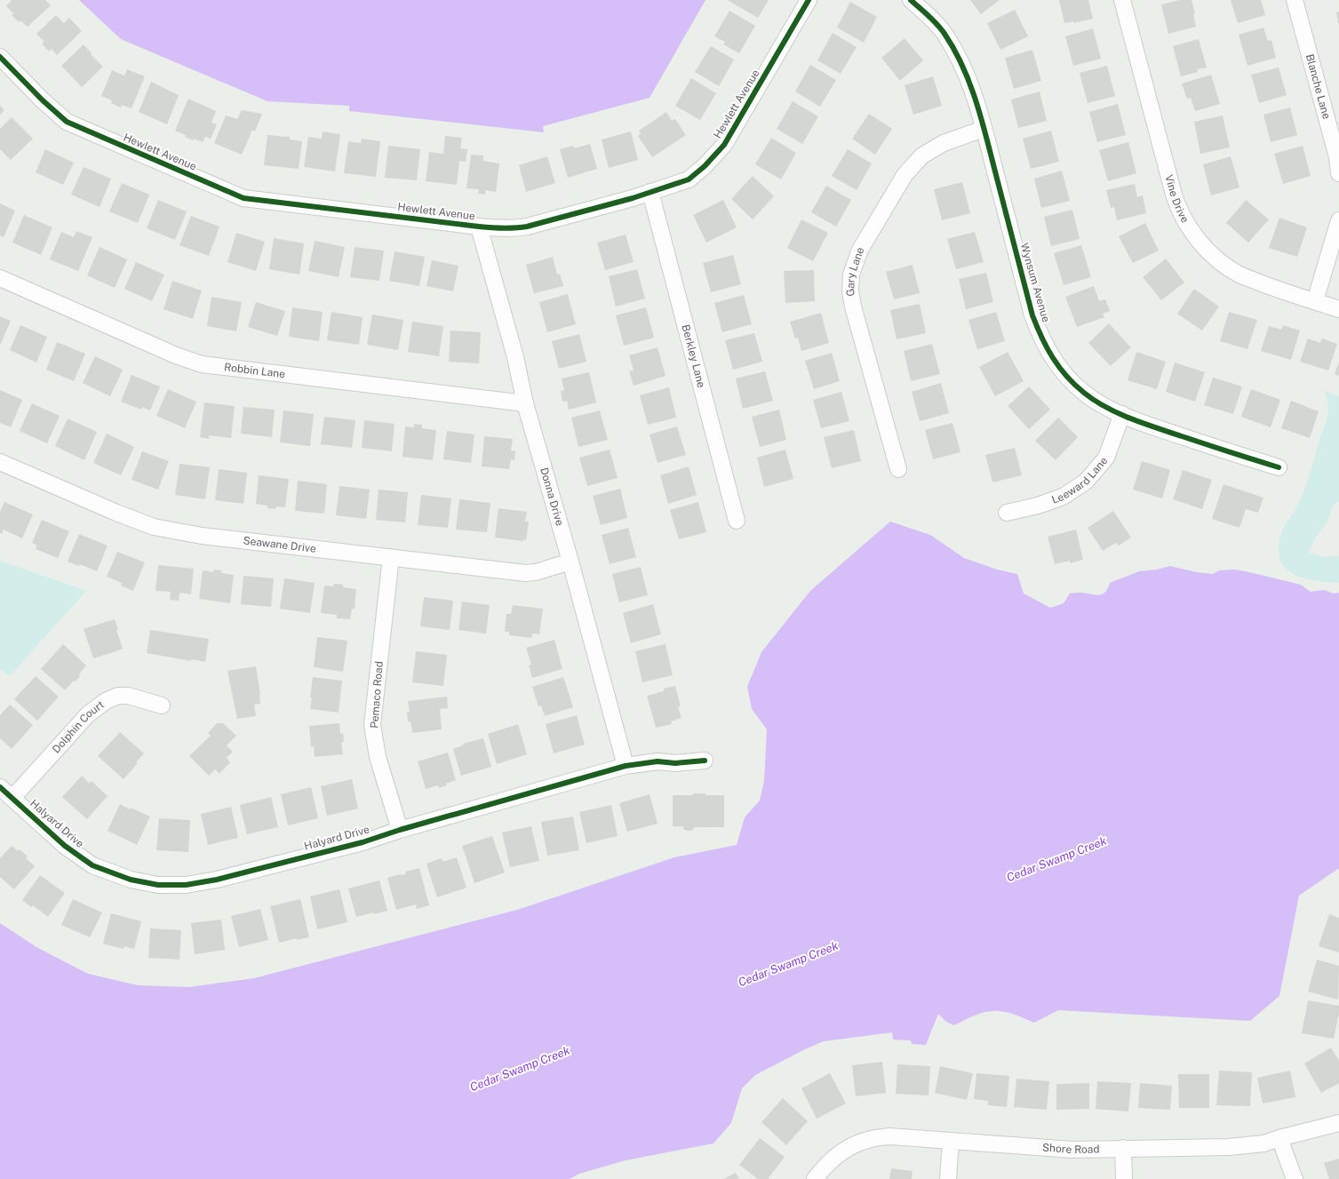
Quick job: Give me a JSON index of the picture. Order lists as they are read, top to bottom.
{
  "streets": {
    "street": [
      "Blanche Lane",
      "Hewlett Avenue",
      "Vine Drive",
      "Gary Lane",
      "Wynsum Avenue",
      "Berkley Lane",
      "Robbin Lane",
      "Leeward Lane",
      "Donna Drive",
      "Seawane Drive",
      "Pemaco Road",
      "Dolphin Court",
      "Halyard Drive",
      "Shore Road"
    ]
  },
  "crossings": [
    ["Hewlett Avenue", "Berkley Lane"],
    ["Hewlett Avenue", "Donna Drive"],
    ["Gary Lane", "Wynsum Avenue"],
    ["Wynsum Avenue", "Leeward Lane"],
    ["Robbin Lane", "Donna Drive"],
    ["Donna Drive", "Seawane Drive"],
    ["Donna Drive", "Halyard Drive"],
    ["Seawane Drive", "Pemaco Road"],
    ["Pemaco Road", "Halyard Drive"],
    ["Dolphin Court", "Halyard Drive"]
  ],
  "water": ["Cedar Swamp Creek"]
}
